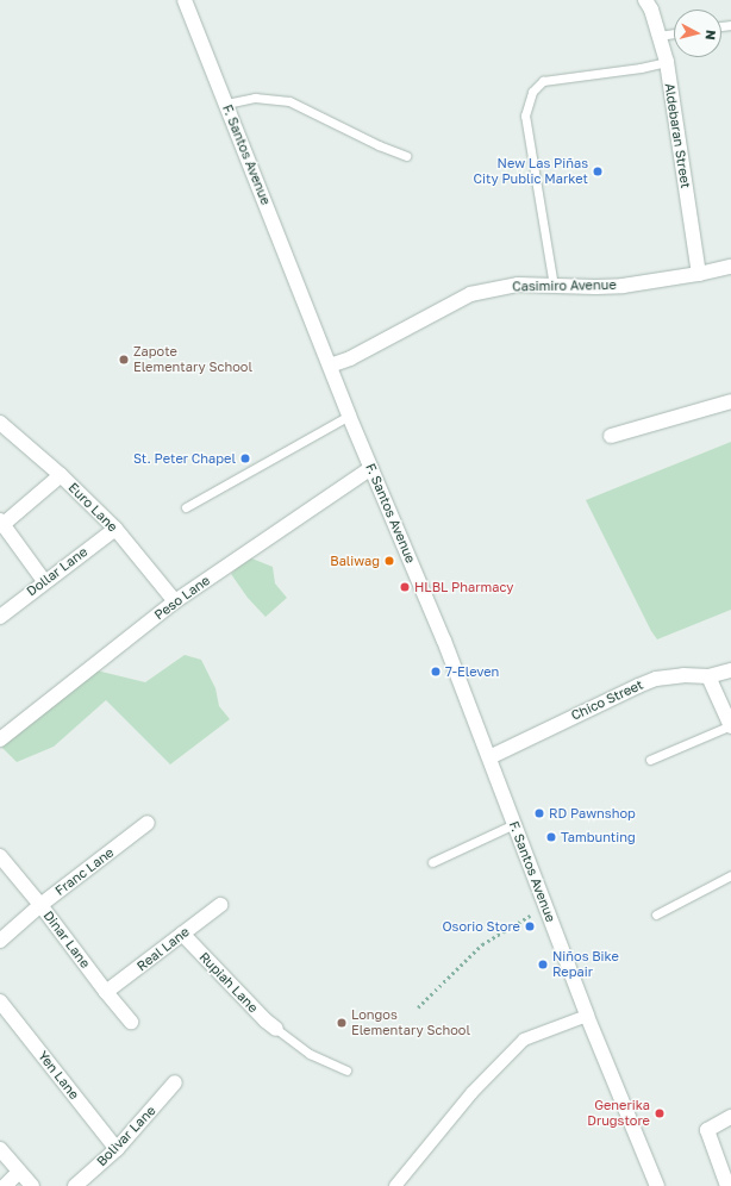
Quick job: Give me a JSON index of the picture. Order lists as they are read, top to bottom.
{
  "streets": {
    "street": [
      "Aldebaran Street",
      "F. Santos Avenue",
      "Casimiro Avenue",
      "Euro Lane",
      "Dollar Lane",
      "Peso Lane",
      "Chico Street",
      "Franc Lane",
      "Dinar Lane",
      "Real Lane",
      "Rupiah Lane",
      "Yen Lane",
      "Bolivar Lane"
    ]
  },
  "crossings": [
    ["Aldebaran Street", "Casimiro Avenue"],
    ["F. Santos Avenue", "Casimiro Avenue"],
    ["F. Santos Avenue", "Peso Lane"],
    ["F. Santos Avenue", "Chico Street"],
    ["Euro Lane", "Dollar Lane"],
    ["Euro Lane", "Peso Lane"],
    ["Franc Lane", "Dinar Lane"],
    ["Dinar Lane", "Real Lane"],
    ["Real Lane", "Rupiah Lane"],
    ["Yen Lane", "Bolivar Lane"]
  ],
  "places": [
    "New Las Piñas City Public Market",
    "Zapote Elementary School",
    "St. Peter Chapel",
    "Baliwag",
    "HLBL Pharmacy",
    "7-Eleven",
    "RD Pawnshop",
    "Tambunting",
    "Osorio Store",
    "Niños Bike Repair",
    "Longos Elementary School",
    "Generika Drugstore"
  ],
  "north": "right"
}
